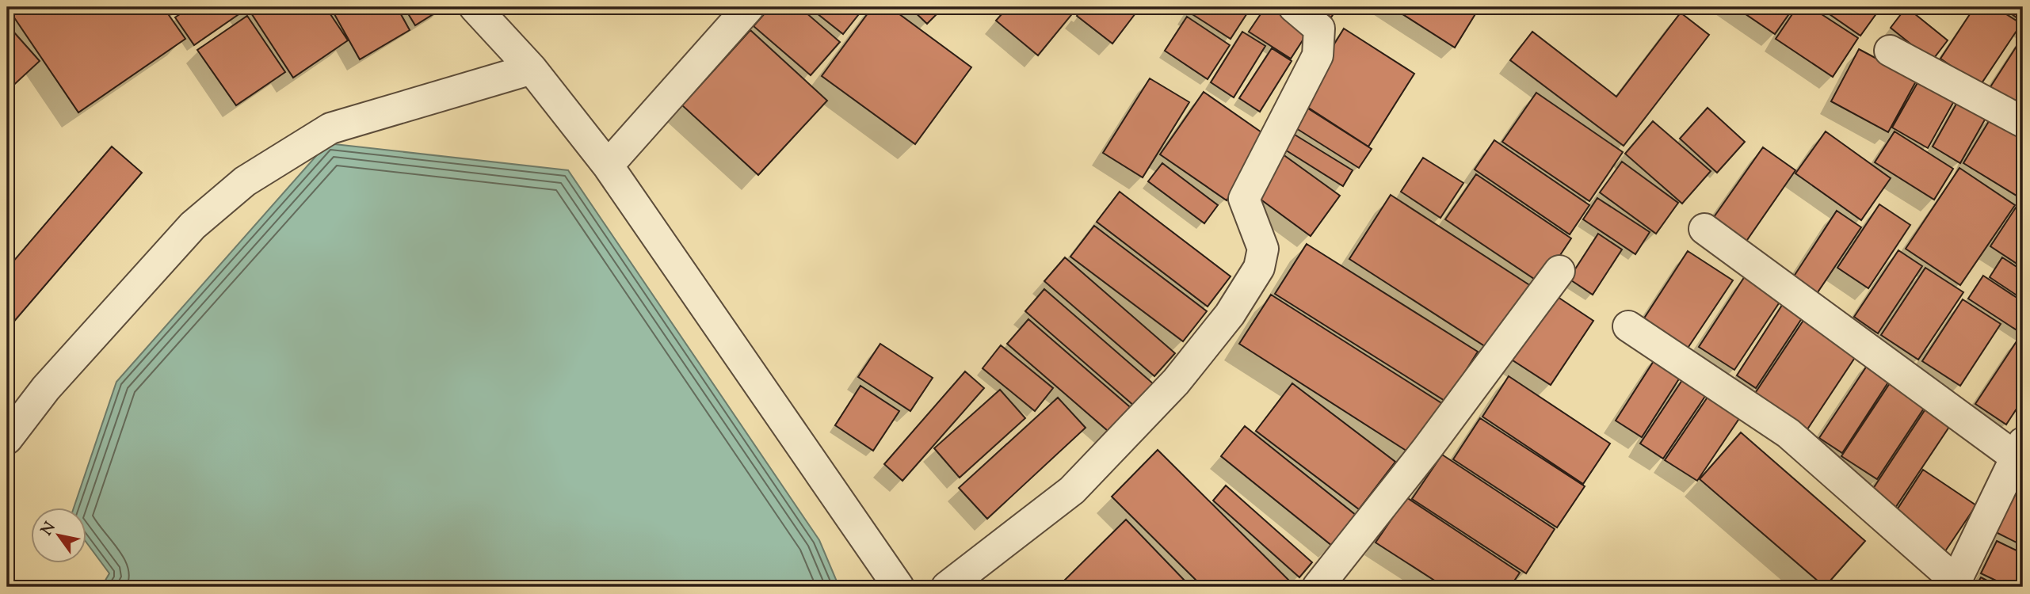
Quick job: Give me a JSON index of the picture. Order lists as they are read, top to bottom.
{
  "north": "top left"
}
